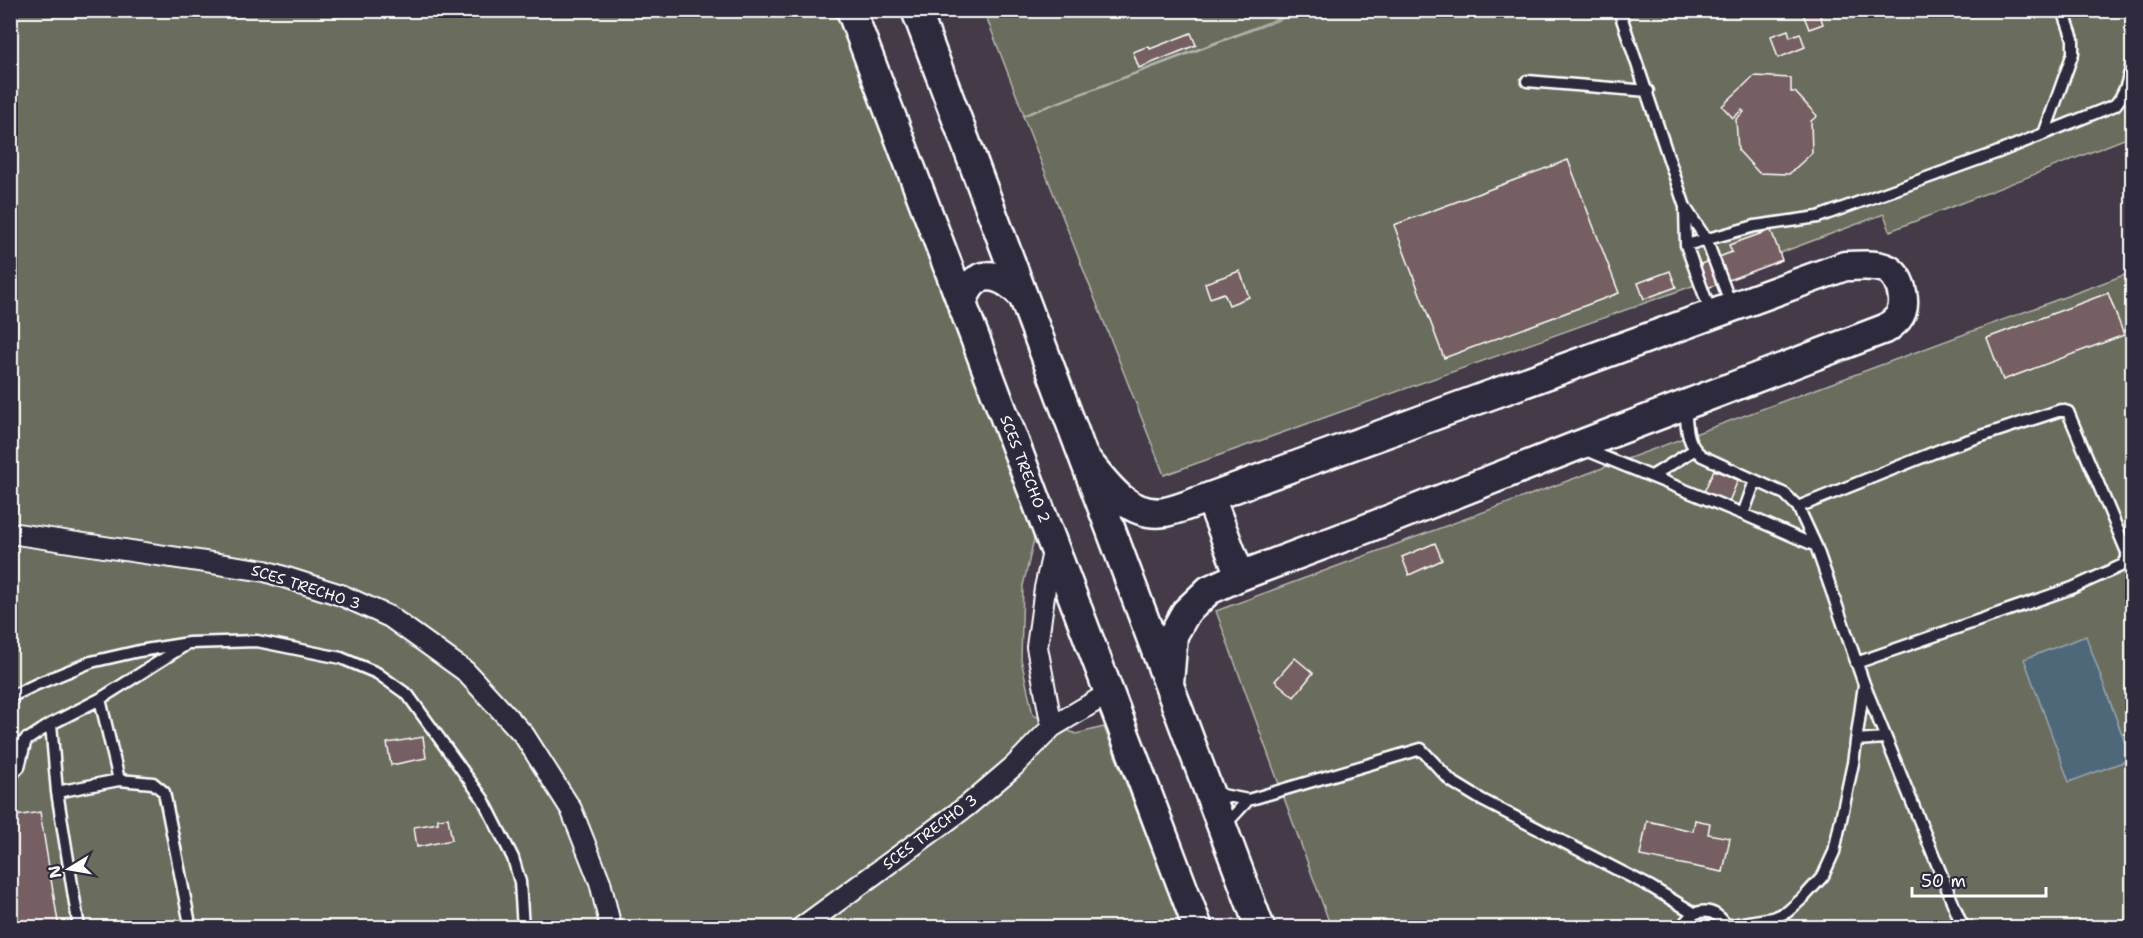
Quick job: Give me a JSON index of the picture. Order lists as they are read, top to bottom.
{
  "streets": {
    "main road": ["SCES TRECHO 2"],
    "street": ["SCES TRECHO 3"]
  },
  "crossings": [
    ["SCES TRECHO 2", "SCES TRECHO 3"]
  ],
  "scale_bar": "50 m",
  "north": "left"
}
